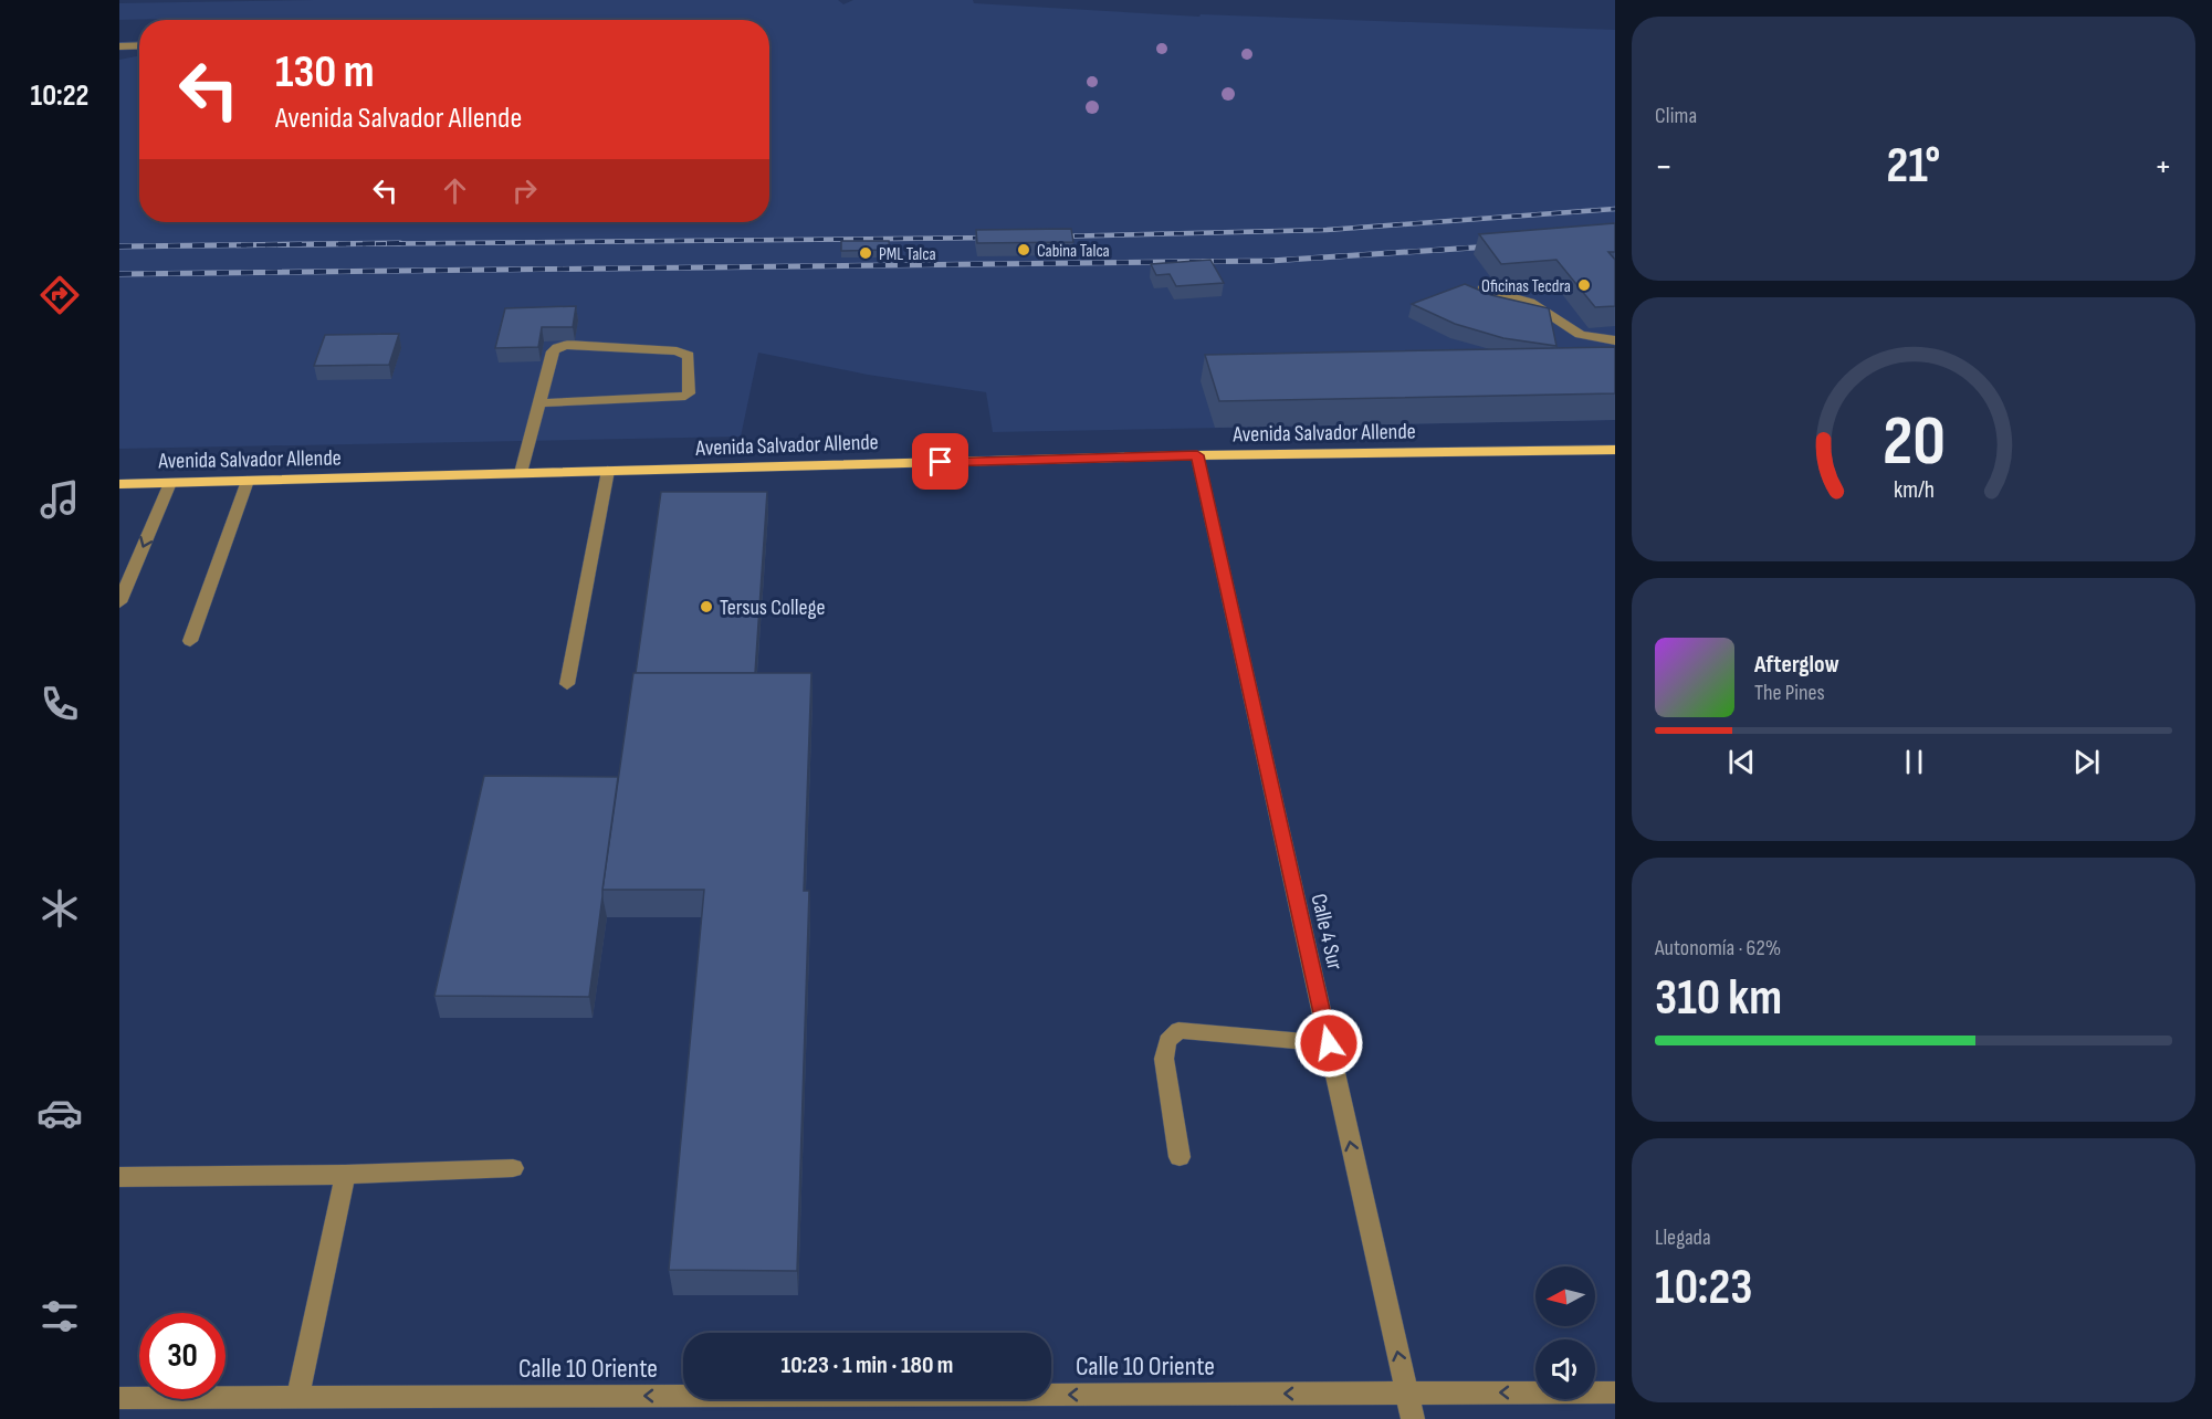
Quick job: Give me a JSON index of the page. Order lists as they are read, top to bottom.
{
  "streets": {
    "main road": ["Avenida Salvador Allende"],
    "street": ["Calle 4 Sur", "Calle 10 Oriente"]
  },
  "crossings": [
    ["Avenida Salvador Allende", "Calle 4 Sur"],
    ["Calle 4 Sur", "Calle 10 Oriente"]
  ],
  "one_way": ["Calle 4 Sur", "Calle 10 Oriente"],
  "places": [
    "Cabina Talca",
    "PML Talca",
    "Oficinas Tecdra",
    "Tersus College"
  ],
  "north": "left",
  "page": {
    "tabs": "10:22",
    "tile": [
      "Clima",
      ["Autonomía · 62%", "310 km"],
      ["Llegada", "10:23"]
    ],
    "turn": ["130 m", "Avenida Salvador Allende"],
    "heat": ["−", "21°", "+"],
    "song": ["Afterglow", "The Pines"],
    "limit": "30",
    "trip": "10:23 · 1 min · 180 m",
    "gauge": ["20", "km/h"]
  }
}
